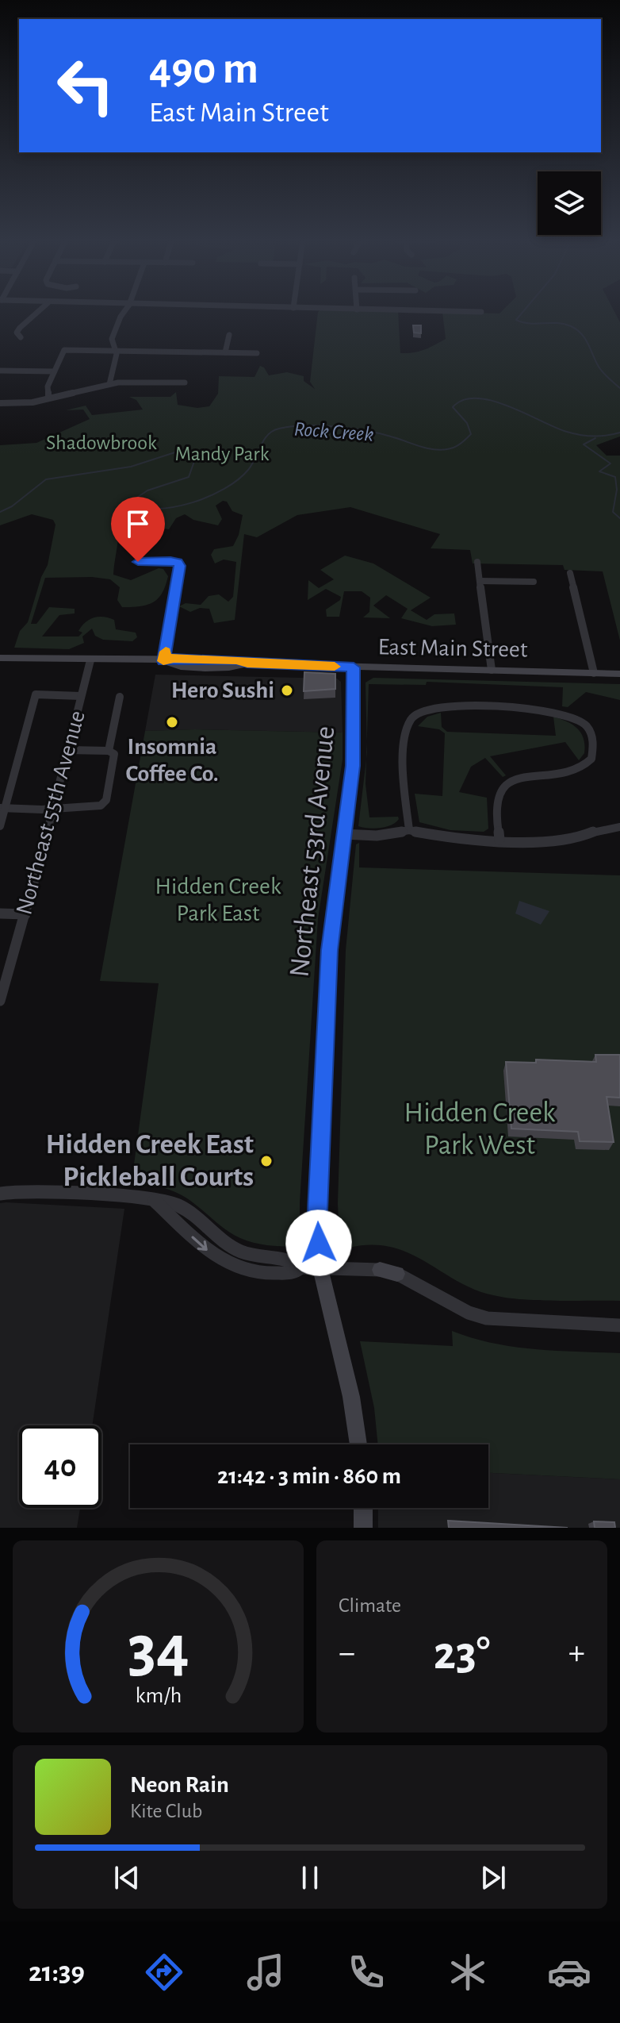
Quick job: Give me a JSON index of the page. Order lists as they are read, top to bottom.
{
  "streets": {
    "street": ["East Main Street", "Northeast 55th Avenue", "Northeast 53rd Avenue"]
  },
  "crossings": [
    ["East Main Street", "Northeast 55th Avenue"],
    ["East Main Street", "Northeast 53rd Avenue"]
  ],
  "water": ["Rock Creek"],
  "parks": [
    "Shadowbrook",
    "Mandy Park",
    "Hidden Creek Park East",
    "Hidden Creek Park West"
  ],
  "places": ["Hero Sushi", "Insomnia Coffee Co.", "Hidden Creek East Pickleball Courts"],
  "page": {
    "turn": ["490 m", "East Main Street"],
    "limit": "40",
    "trip": "21:42 · 3 min · 860 m",
    "tile": "Climate",
    "heat": ["−", "23°", "+"],
    "song": ["Neon Rain", "Kite Club"],
    "tabs": "21:39",
    "gauge": ["34", "km/h"]
  }
}
